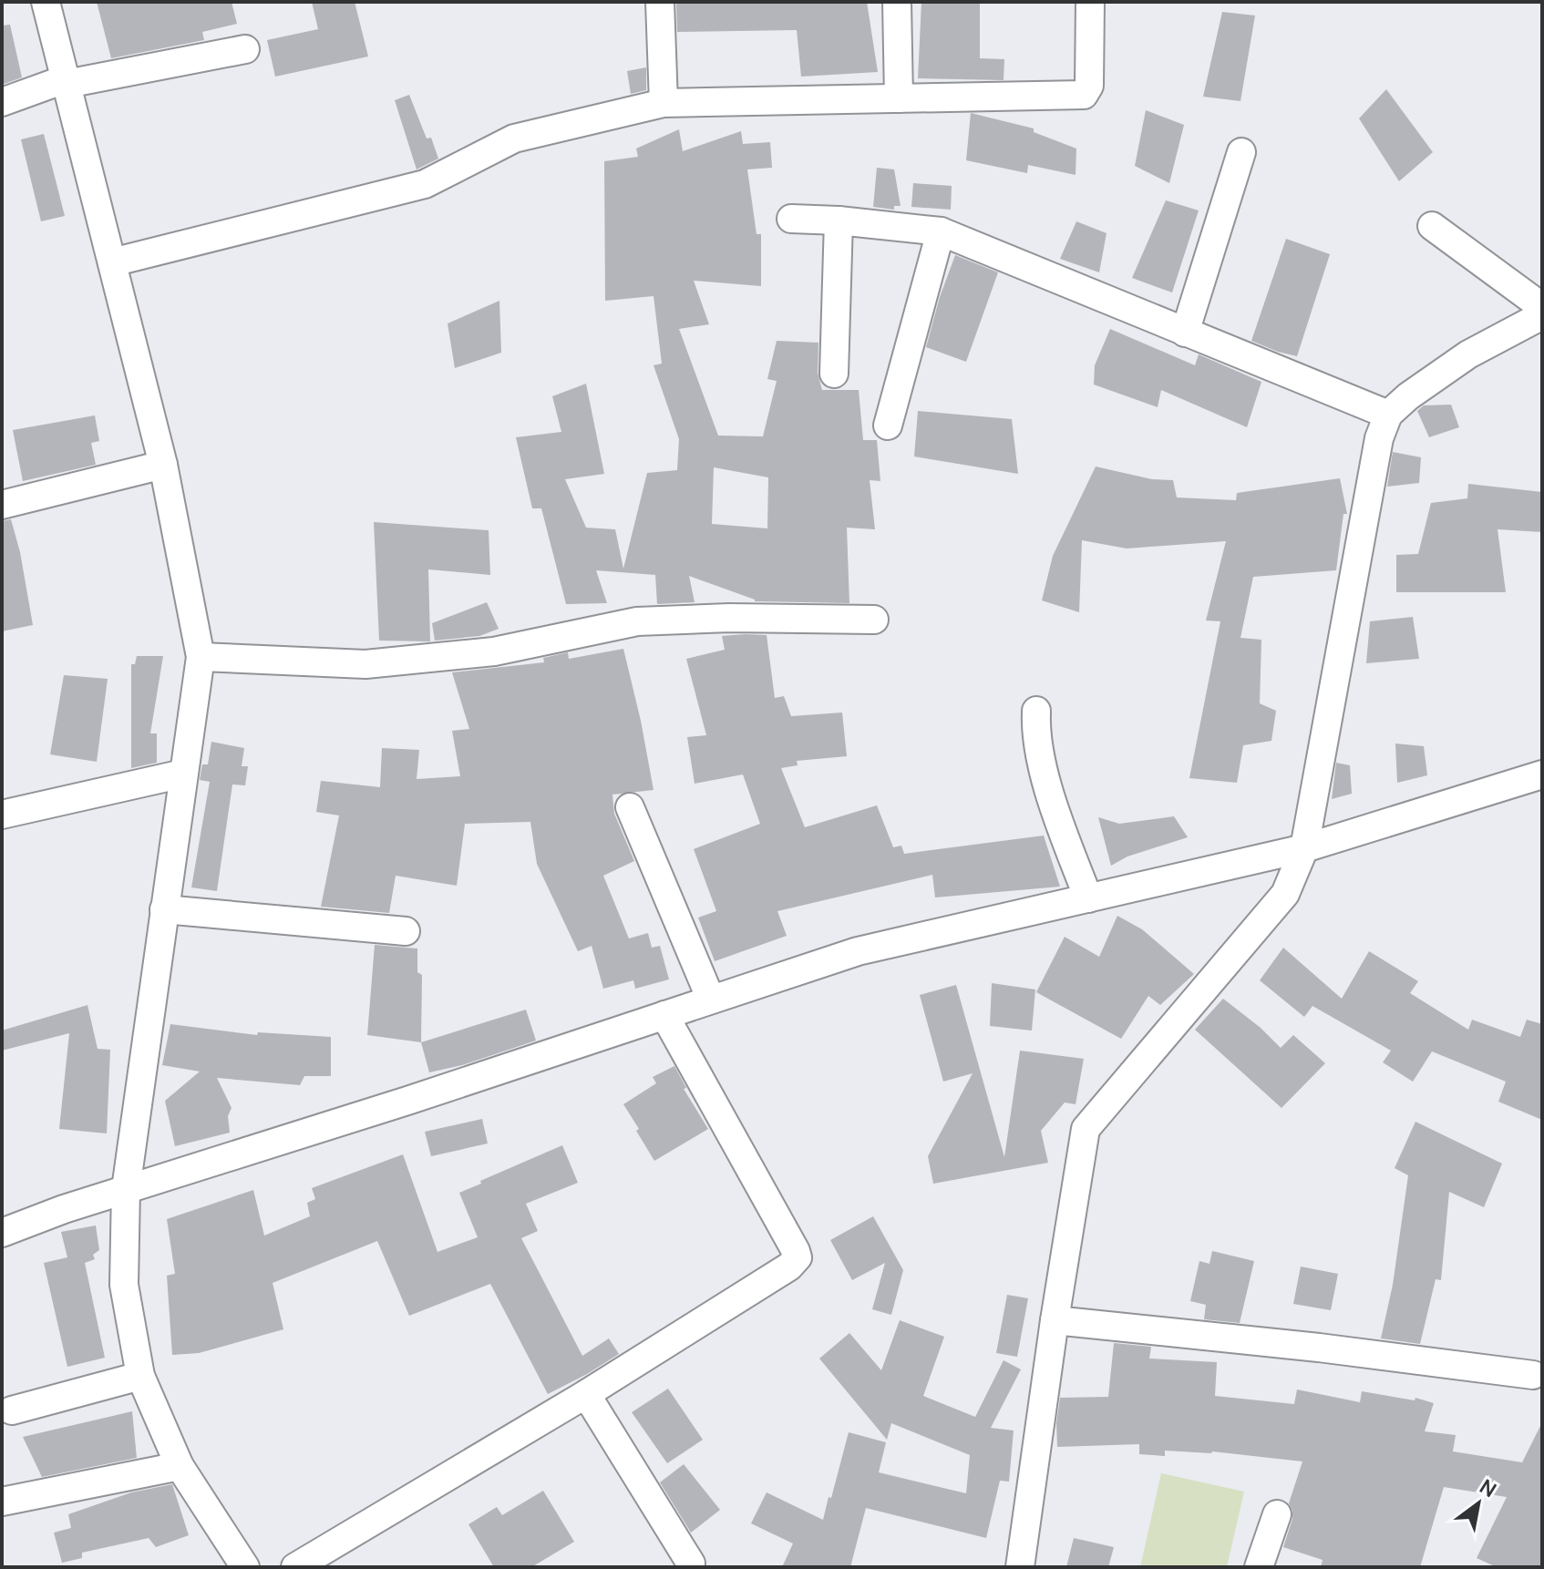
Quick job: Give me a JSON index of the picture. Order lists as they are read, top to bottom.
{
  "north": "top right"
}
